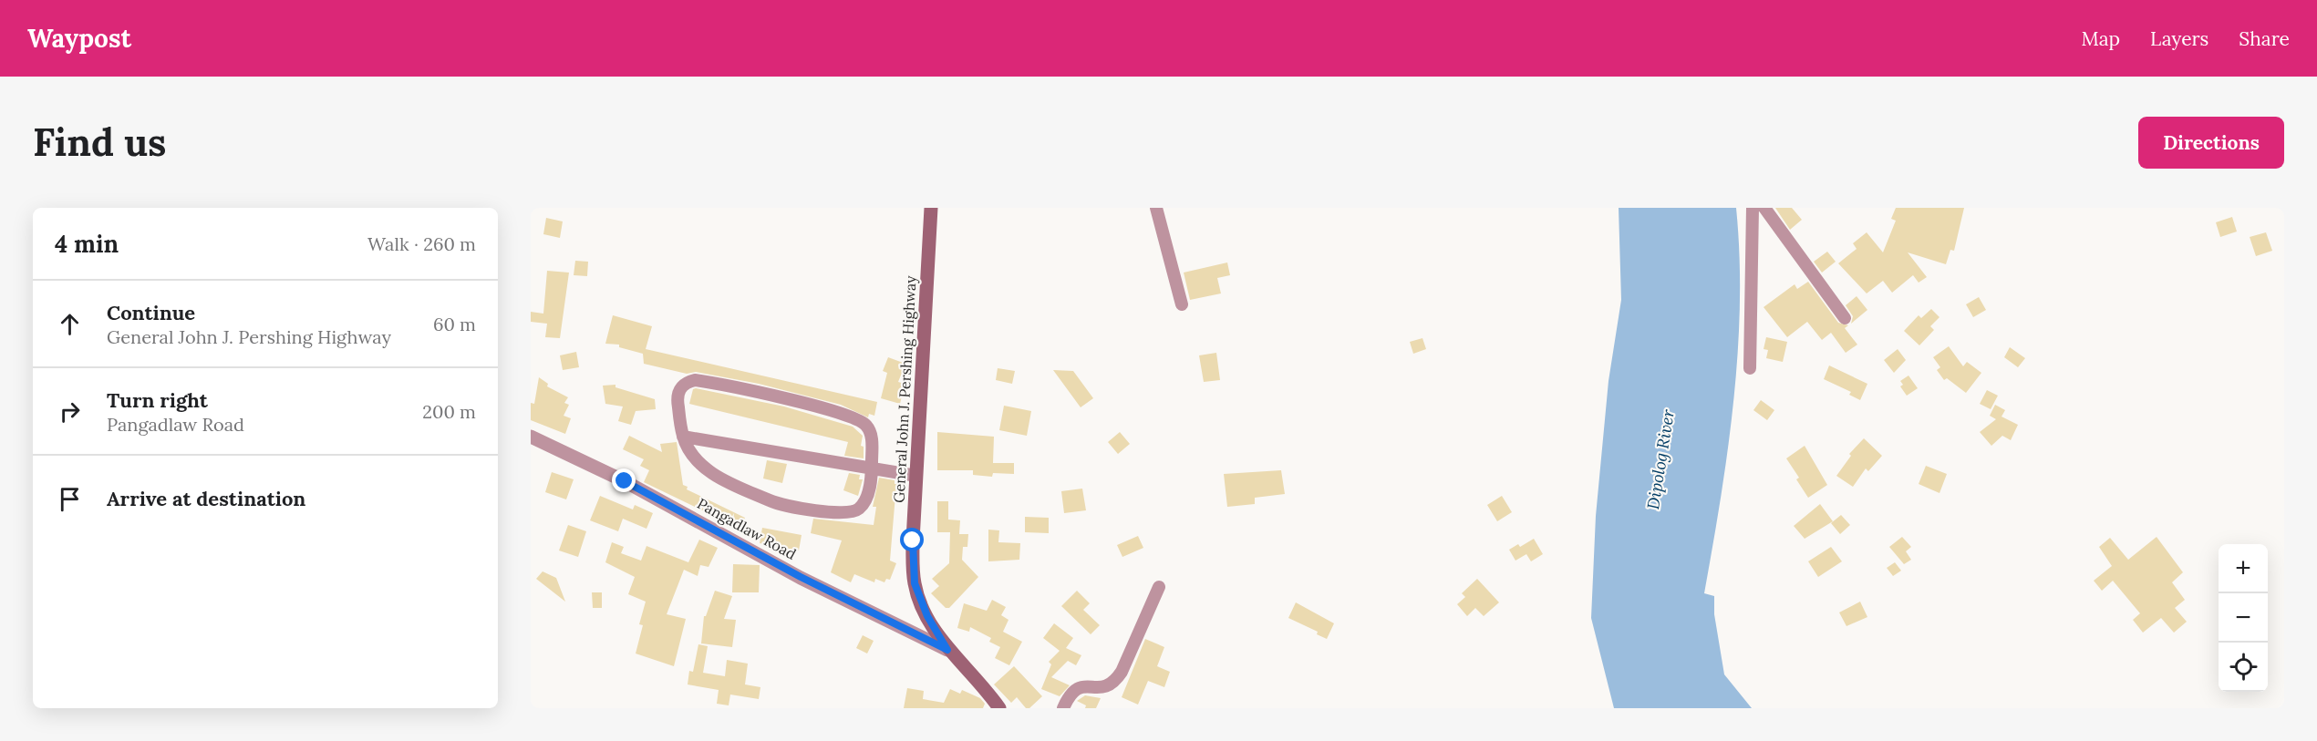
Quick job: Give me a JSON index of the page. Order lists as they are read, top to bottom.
{
  "streets": {
    "main road": ["General John J. Pershing Highway"],
    "street": ["Pangadlaw Road"]
  },
  "crossings": [
    ["General John J. Pershing Highway", "Pangadlaw Road"]
  ],
  "water": ["Dipolog River"],
  "page": {
    "header": "Waypost",
    "nav": ["Map", "Layers", "Share"],
    "buttons": "Directions",
    "title": "Find us",
    "heading": ["4 min", "Walk · 260 m"],
    "list": [
      ["Continue", "General John J. Pershing Highway", "60 m"],
      ["Turn right", "Pangadlaw Road", "200 m"],
      "Arrive at destination"
    ],
    "map_buttons": ["+", "−"]
  }
}
